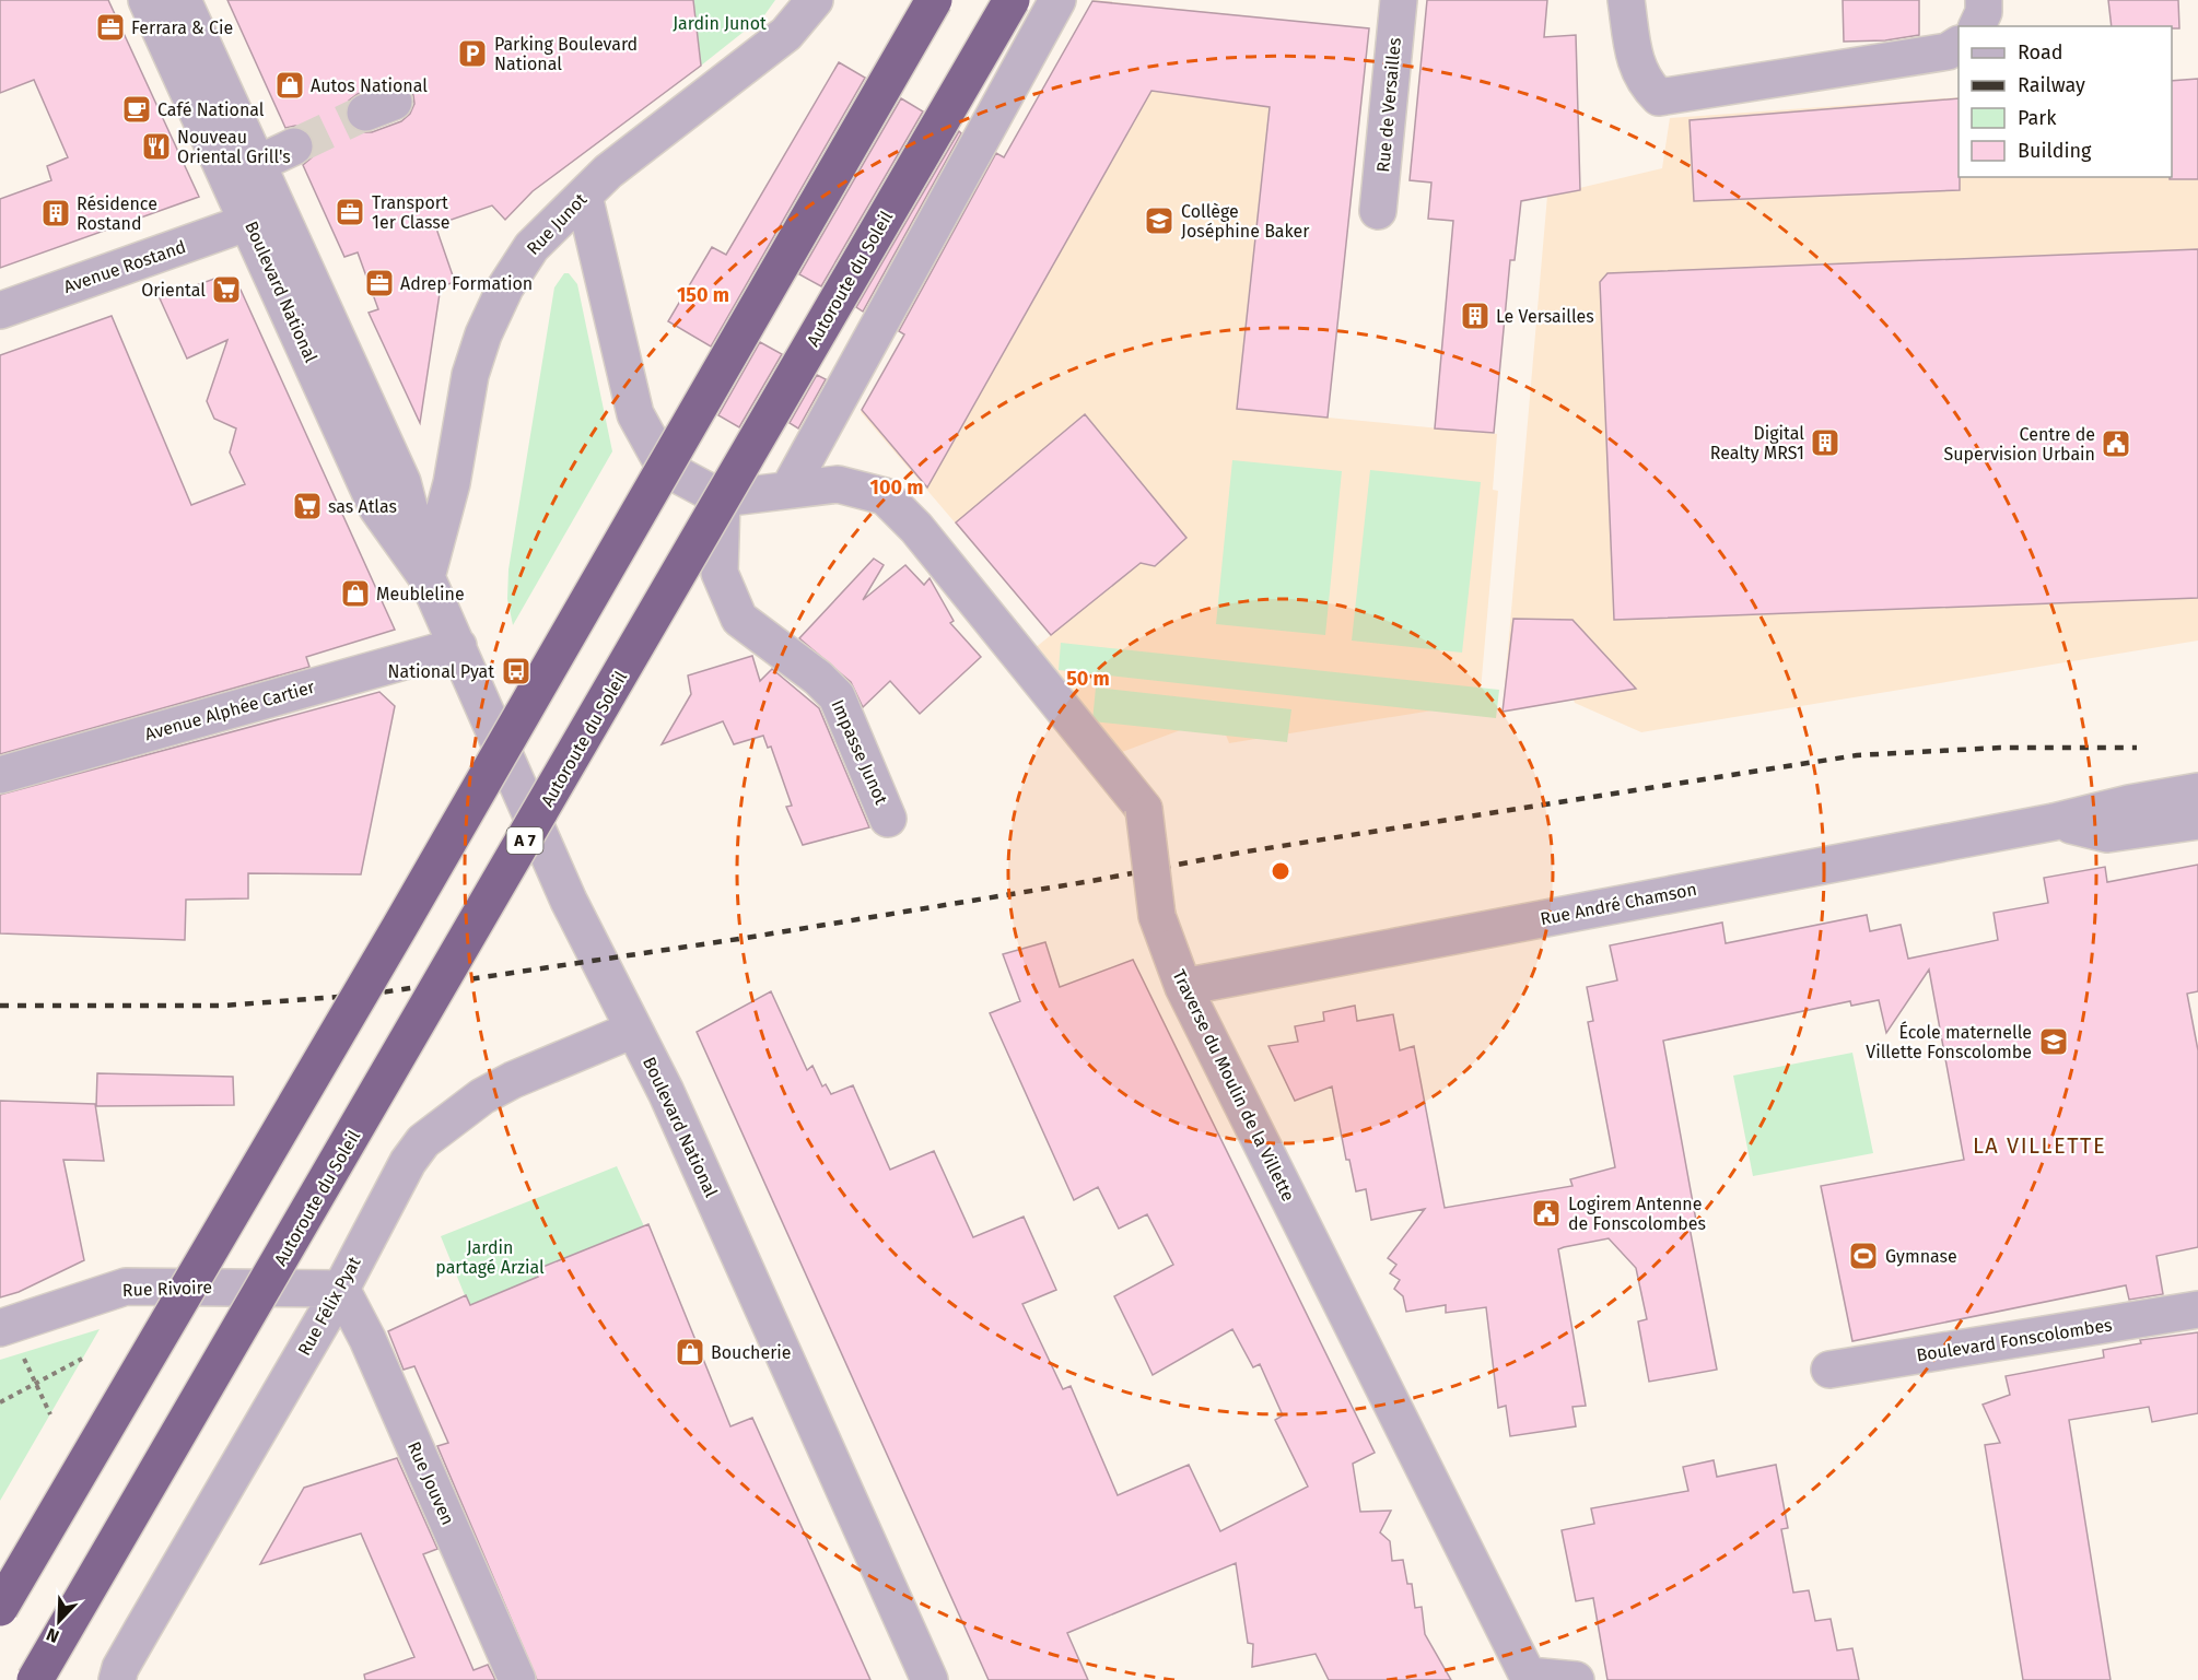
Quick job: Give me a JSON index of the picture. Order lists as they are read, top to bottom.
{
  "streets": {
    "highway": ["Autoroute du Soleil", "A 7"],
    "street": [
      "Rue de Versailles",
      "Rue Junot",
      "Avenue Rostand",
      "Boulevard National",
      "Avenue Alphée Cartier",
      "Impasse Junot",
      "Rue André Chamson",
      "Traverse du Moulin de la Villette",
      "Rue Rivoire",
      "Rue Félix Pyat",
      "Boulevard Fonscolombes",
      "Rue Jouven"
    ]
  },
  "crossings": [
    ["Rue Junot", "Boulevard National"],
    ["Avenue Rostand", "Boulevard National"],
    ["Boulevard National", "Avenue Alphée Cartier"],
    ["Boulevard National", "Rue Félix Pyat"],
    ["Impasse Junot", "Traverse du Moulin de la Villette"],
    ["Rue André Chamson", "Traverse du Moulin de la Villette"],
    ["Rue Rivoire", "Rue Félix Pyat"],
    ["Rue Rivoire", "Rue Jouven"],
    ["Rue Félix Pyat", "Rue Jouven"]
  ],
  "districts": ["LA VILLETTE"],
  "parks": ["Jardin Junot", "Jardin partagé Arzial"],
  "places": {
    "office": ["Ferrara & Cie", "Transport 1er Classe", "Adrep Formation"],
    "parking": ["Parking Boulevard National"],
    "shop": ["Autos National", "Meubleline", "Boucherie"],
    "cafe": ["Café National"],
    "restaurant": ["Nouveau Oriental Grill's"],
    "building": ["Résidence Rostand", "Le Versailles", "Digital Realty MRS1"],
    "school or university": ["Collège Joséphine Baker", "École maternelle Villette Fonscolombe"],
    "supermarket": ["Oriental", "sas Atlas"],
    "public building": ["Centre de Supervision Urbain", "Logirem Antenne de Fonscolombes"],
    "bus stop": ["National Pyat"],
    "sports": ["Gymnase"]
  },
  "legend": [
    "Road",
    "Railway",
    "Park",
    "Building"
  ],
  "north": "bottom left",
  "rings": ["150 m", "100 m", "50 m"]
}
